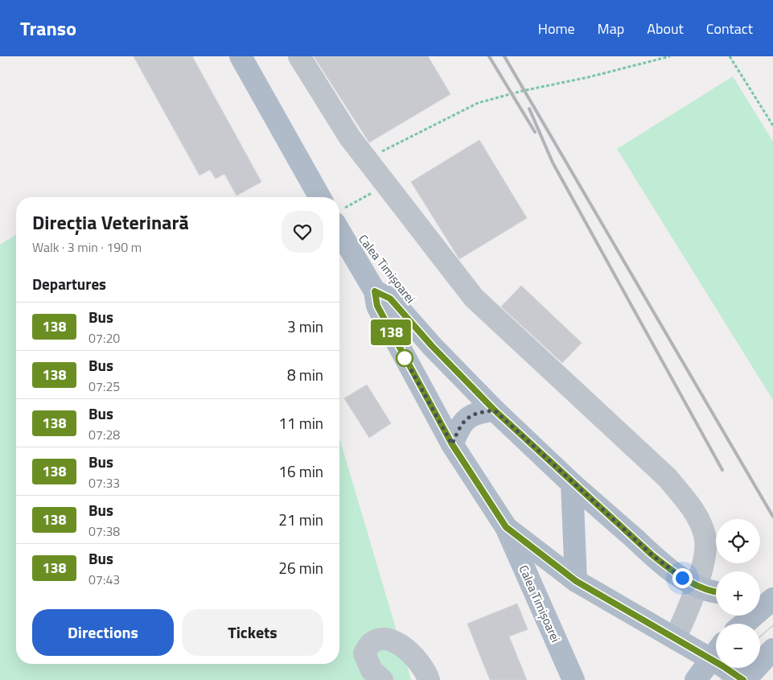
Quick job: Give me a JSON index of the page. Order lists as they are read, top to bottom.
{
  "streets": {
    "main road": ["Calea Timișoarei"]
  },
  "lines": ["bus line 138"],
  "page": {
    "header": "Transo",
    "nav": [
      "Home",
      "Map",
      "About",
      "Contact"
    ],
    "on_map": "138",
    "heading": [
      ["Direcția Veterinară", "Walk · 3 min · 190 m"],
      "Departures"
    ],
    "list": [
      {
        "mark": "138",
        "name": "Bus",
        "note": "07:20",
        "value": "3 min"
      },
      {
        "mark": "138",
        "name": "Bus",
        "note": "07:25",
        "value": "8 min"
      },
      {
        "mark": "138",
        "name": "Bus",
        "note": "07:28",
        "value": "11 min"
      },
      {
        "mark": "138",
        "name": "Bus",
        "note": "07:33",
        "value": "16 min"
      },
      {
        "mark": "138",
        "name": "Bus",
        "note": "07:38",
        "value": "21 min"
      },
      {
        "mark": "138",
        "name": "Bus",
        "note": "07:43",
        "value": "26 min"
      }
    ],
    "map_buttons": ["+", "−"],
    "buttons": ["Directions", "Tickets"]
  }
}
